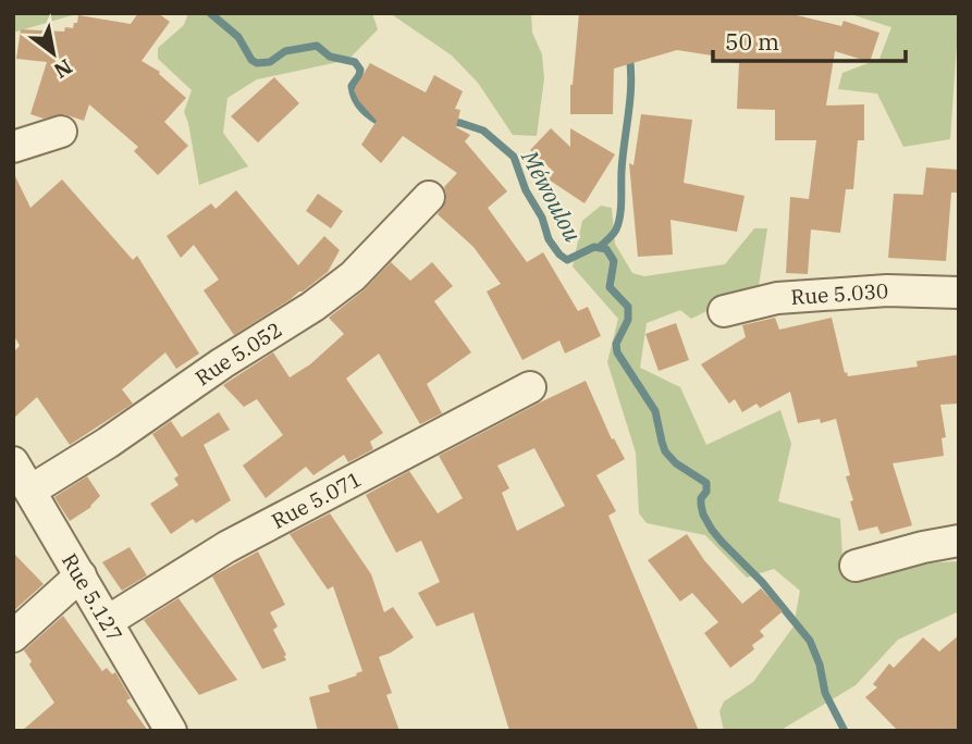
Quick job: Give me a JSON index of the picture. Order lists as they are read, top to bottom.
{
  "streets": {
    "street": [
      "Rue 5.030",
      "Rue 5.052",
      "Rue 5.071",
      "Rue 5.127"
    ]
  },
  "crossings": [
    ["Rue 5.052", "Rue 5.127"],
    ["Rue 5.071", "Rue 5.127"]
  ],
  "water": ["Méwoulou"],
  "scale_bar": "50 m",
  "north": "bottom right"
}
